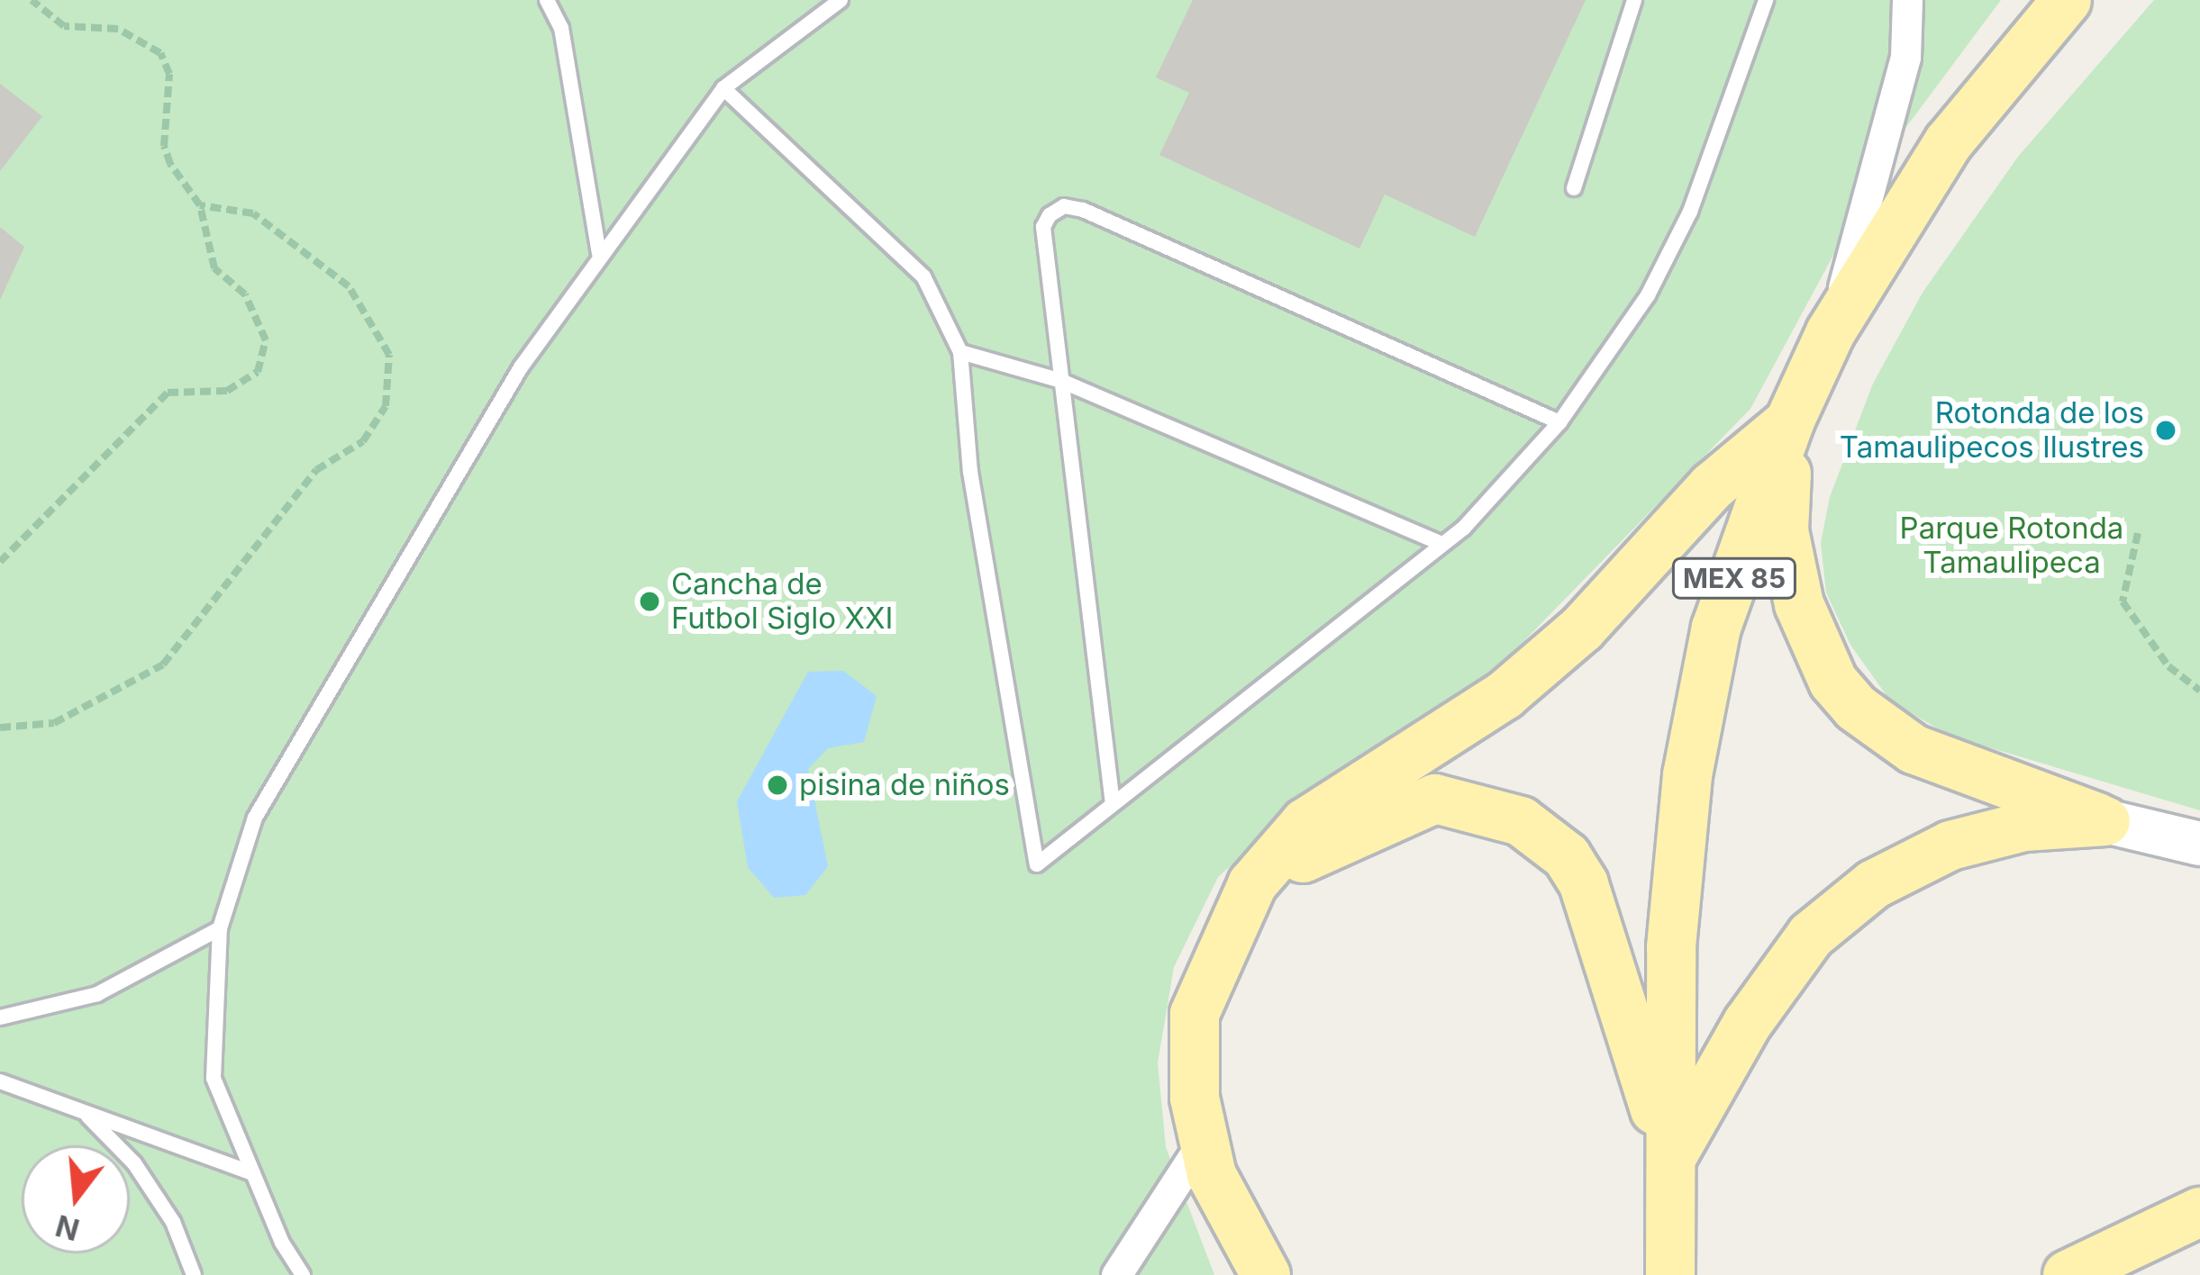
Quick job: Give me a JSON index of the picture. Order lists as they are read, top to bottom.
{
  "streets": {
    "main road": ["MEX 85"]
  },
  "parks": ["Parque Rotonda Tamaulipeca"],
  "places": ["Rotonda de los Tamaulipecos Ilustres", "Cancha de Futbol Siglo XXI", "pisina de niños"],
  "north": "bottom"
}
